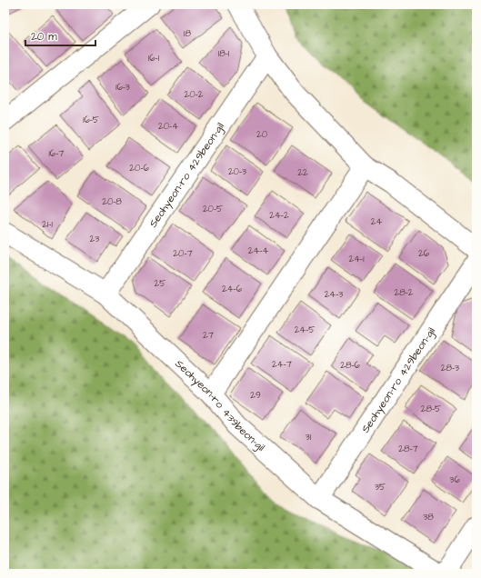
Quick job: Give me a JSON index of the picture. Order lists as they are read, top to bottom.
{
  "streets": {
    "street": ["Seohyeon-ro 429beon-gil", "Seohyeon-ro 439beon-gil"]
  },
  "crossings": [
    ["Seohyeon-ro 429beon-gil", "Seohyeon-ro 439beon-gil"]
  ],
  "house_numbers": [
    "18",
    "18-1",
    "16-1",
    "16-3",
    "20-2",
    "16-5",
    "20-4",
    "20",
    "16-7",
    "20-6",
    "20-3",
    "22",
    "20-8",
    "20-5",
    "24-2",
    "24",
    "21-1",
    "23",
    "24-4",
    "20-7",
    "26",
    "24-1",
    "25",
    "24-6",
    "28-2",
    "24-3",
    "24-5",
    "27",
    "24-7",
    "28-6",
    "28-3",
    "29",
    "28-5",
    "31",
    "28-7",
    "36",
    "35",
    "38"
  ],
  "scale_bar": "20 m"
}
